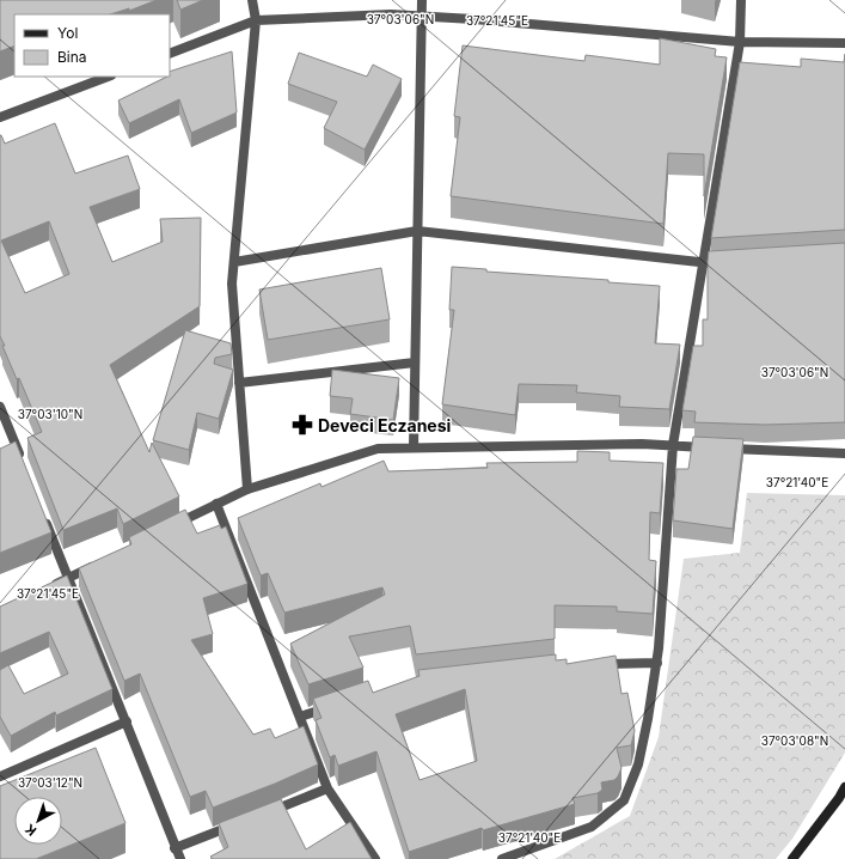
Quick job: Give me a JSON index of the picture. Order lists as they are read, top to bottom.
{
  "places": {
    "pharmacy": ["Deveci Eczanesi"]
  },
  "legend": ["Yol", "Bina"],
  "north": "bottom left",
  "coordinates": [
    "37°03'06\"N",
    "37°21'45\"E",
    "37°03'10\"N",
    "37°21'40\"E",
    "37°03'08\"N",
    "37°03'12\"N"
  ]
}
